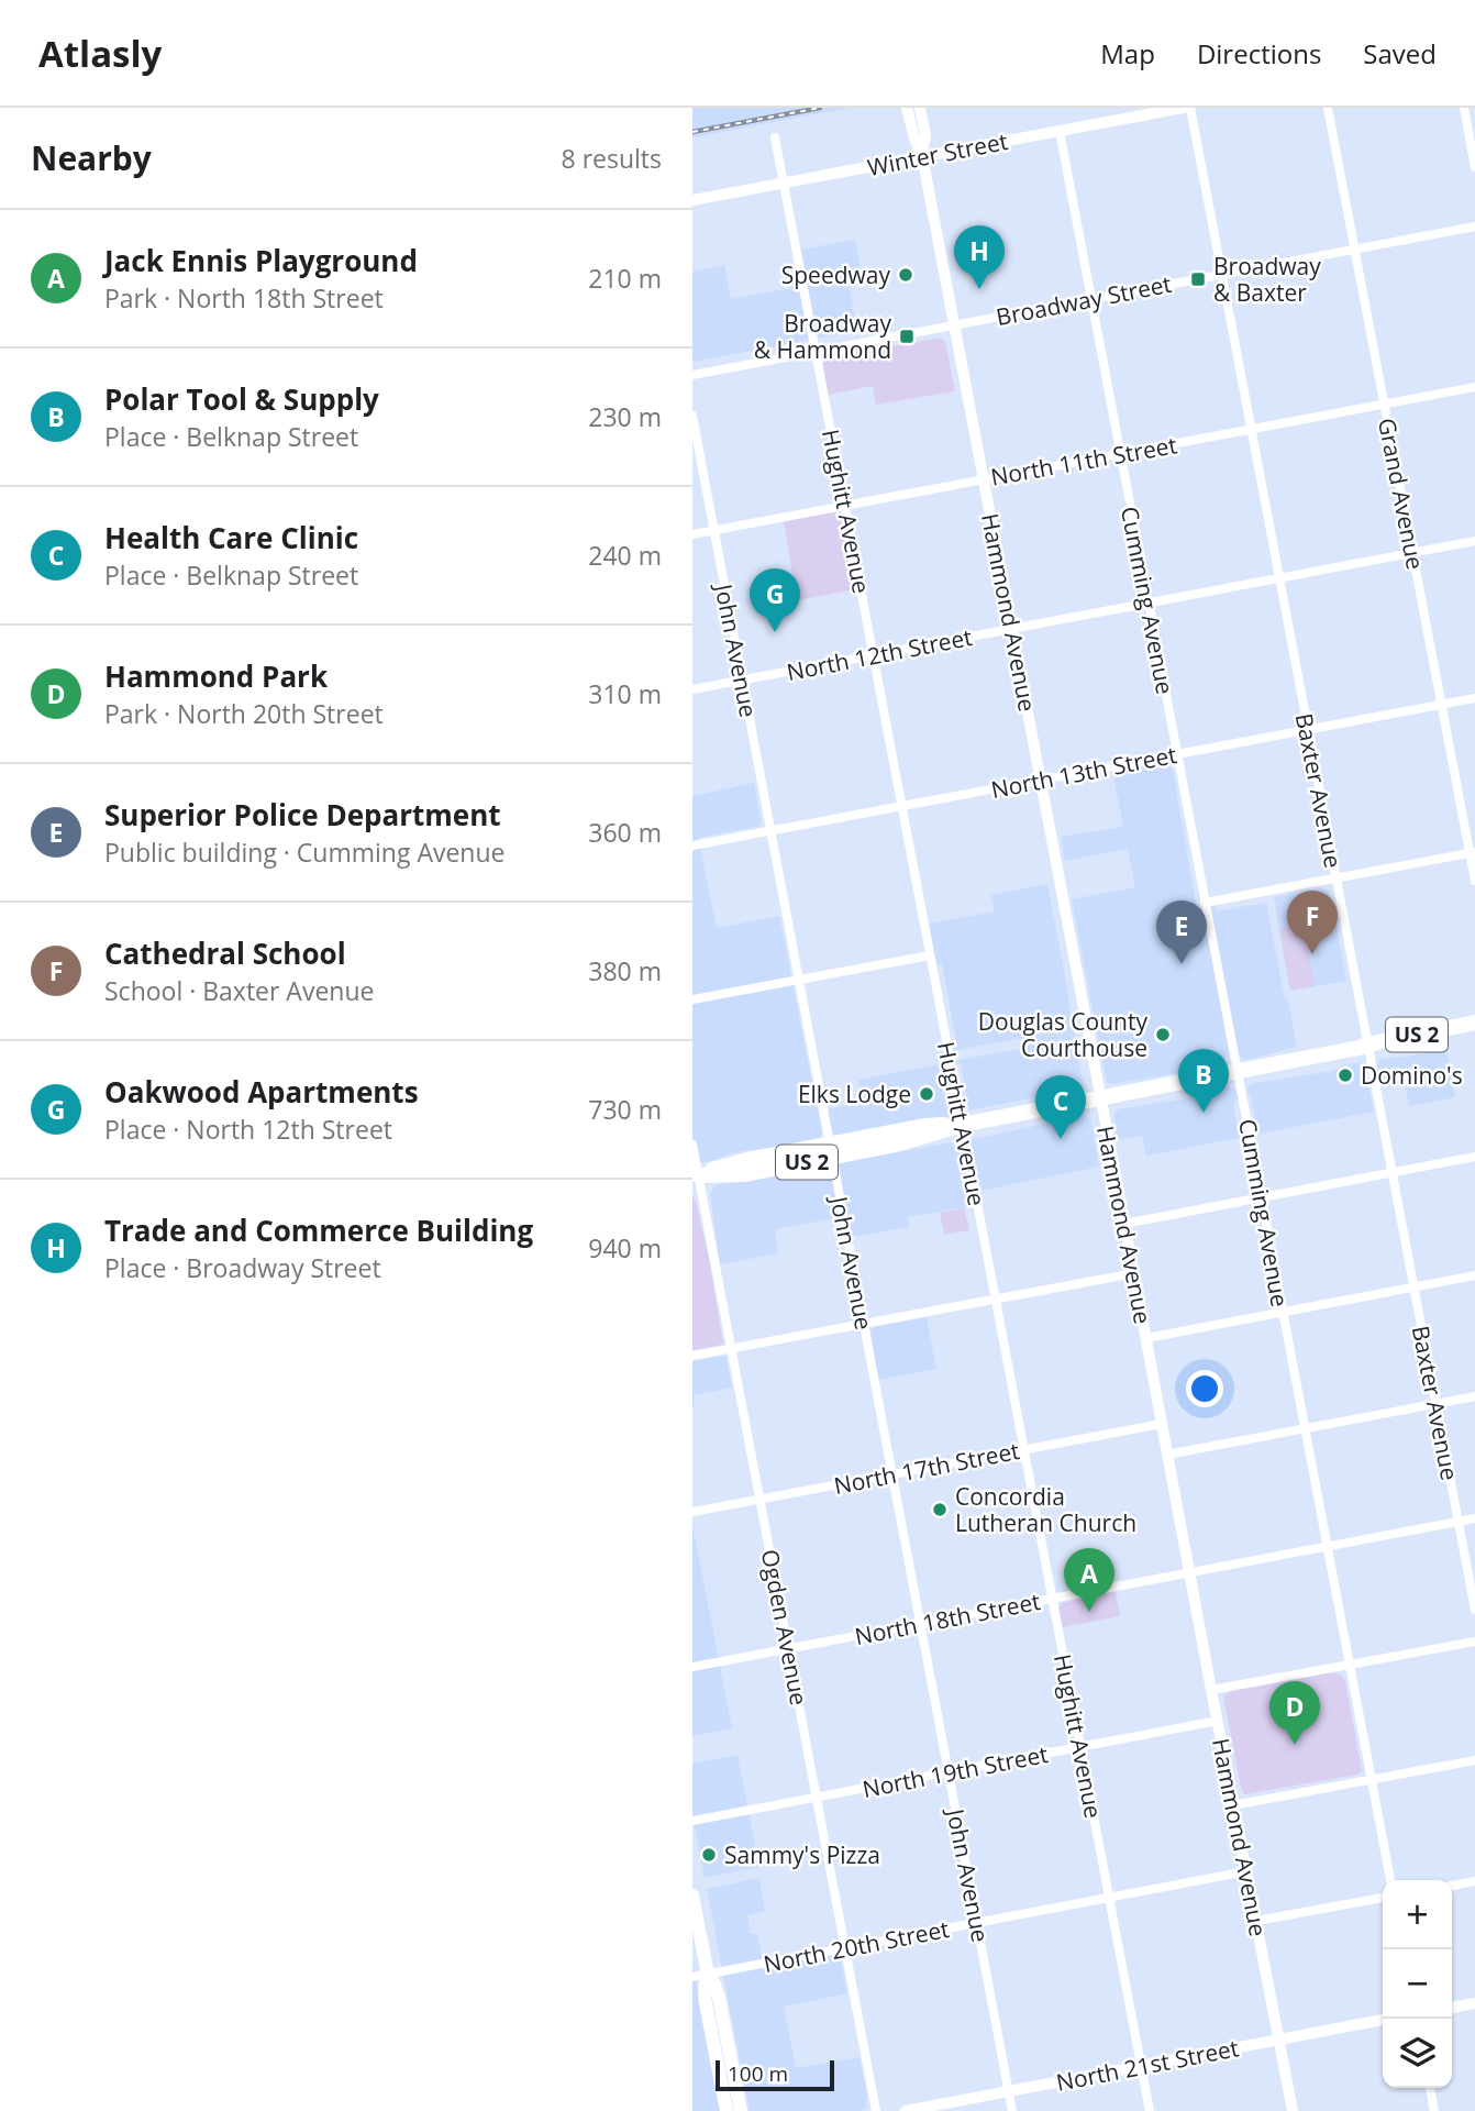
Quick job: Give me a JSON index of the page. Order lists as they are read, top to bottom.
{
  "streets": {
    "highway": ["US 2"],
    "street": [
      "Winter Street",
      "Broadway Street",
      "North 11th Street",
      "Grand Avenue",
      "Hughitt Avenue",
      "Cumming Avenue",
      "Hammond Avenue",
      "John Avenue",
      "North 12th Street",
      "North 13th Street",
      "Baxter Avenue",
      "North 17th Street",
      "North 18th Street",
      "Ogden Avenue",
      "North 19th Street",
      "North 20th Street",
      "North 21st Street"
    ]
  },
  "crossings": [
    ["Winter Street", "Hughitt Avenue"],
    ["Winter Street", "Cumming Avenue"],
    ["Winter Street", "Hammond Avenue"],
    ["Broadway Street", "Grand Avenue"],
    ["Broadway Street", "Hughitt Avenue"],
    ["Broadway Street", "Cumming Avenue"],
    ["Broadway Street", "Hammond Avenue"],
    ["Broadway Street", "Baxter Avenue"],
    ["North 11th Street", "Grand Avenue"],
    ["North 11th Street", "Hughitt Avenue"],
    ["North 11th Street", "Cumming Avenue"],
    ["North 11th Street", "Hammond Avenue"],
    ["North 11th Street", "John Avenue"],
    ["North 11th Street", "Baxter Avenue"],
    ["Grand Avenue", "North 12th Street"],
    ["Grand Avenue", "North 13th Street"],
    ["Hughitt Avenue", "North 12th Street"],
    ["Hughitt Avenue", "North 13th Street"],
    ["Hughitt Avenue", "US 2"],
    ["Hughitt Avenue", "North 17th Street"],
    ["Hughitt Avenue", "North 18th Street"],
    ["Hughitt Avenue", "North 19th Street"],
    ["Hughitt Avenue", "North 20th Street"],
    ["Hughitt Avenue", "North 21st Street"],
    ["Cumming Avenue", "North 12th Street"],
    ["Cumming Avenue", "North 13th Street"],
    ["Cumming Avenue", "US 2"],
    ["Cumming Avenue", "North 18th Street"],
    ["Hammond Avenue", "North 12th Street"],
    ["Hammond Avenue", "North 13th Street"],
    ["Hammond Avenue", "US 2"],
    ["Hammond Avenue", "North 17th Street"],
    ["Hammond Avenue", "North 18th Street"],
    ["Hammond Avenue", "North 19th Street"],
    ["Hammond Avenue", "North 20th Street"],
    ["Hammond Avenue", "North 21st Street"],
    ["John Avenue", "North 12th Street"],
    ["John Avenue", "North 13th Street"],
    ["John Avenue", "US 2"],
    ["John Avenue", "North 17th Street"],
    ["John Avenue", "North 18th Street"],
    ["John Avenue", "North 19th Street"],
    ["John Avenue", "North 20th Street"],
    ["John Avenue", "North 21st Street"],
    ["North 12th Street", "Baxter Avenue"],
    ["North 13th Street", "Baxter Avenue"],
    ["Baxter Avenue", "US 2"],
    ["Baxter Avenue", "North 18th Street"],
    ["US 2", "Ogden Avenue"],
    ["North 17th Street", "Ogden Avenue"],
    ["North 18th Street", "Ogden Avenue"],
    ["Ogden Avenue", "North 19th Street"],
    ["Ogden Avenue", "North 20th Street"]
  ],
  "places": {
    "other": [
      "Speedway",
      "Douglas County Courthouse",
      "Domino's",
      "Elks Lodge",
      "Concordia Lutheran Church",
      "Sammy's Pizza"
    ],
    "transit": ["Broadway & Baxter", "Broadway & Hammond"]
  },
  "scale_bar": "100 m",
  "page": {
    "header": "Atlasly",
    "nav": ["Map", "Directions", "Saved"],
    "heading": ["Nearby", "8 results"],
    "list": [
      {
        "mark": "A",
        "name": "Jack Ennis Playground",
        "note": "Park · North 18th Street",
        "value": "210 m"
      },
      {
        "mark": "B",
        "name": "Polar Tool & Supply",
        "note": "Place · Belknap Street",
        "value": "230 m"
      },
      {
        "mark": "C",
        "name": "Health Care Clinic",
        "note": "Place · Belknap Street",
        "value": "240 m"
      },
      {
        "mark": "D",
        "name": "Hammond Park",
        "note": "Park · North 20th Street",
        "value": "310 m"
      },
      {
        "mark": "E",
        "name": "Superior Police Department",
        "note": "Public building · Cumming Avenue",
        "value": "360 m"
      },
      {
        "mark": "F",
        "name": "Cathedral School",
        "note": "School · Baxter Avenue",
        "value": "380 m"
      },
      {
        "mark": "G",
        "name": "Oakwood Apartments",
        "note": "Place · North 12th Street",
        "value": "730 m"
      },
      {
        "mark": "H",
        "name": "Trade and Commerce Building",
        "note": "Place · Broadway Street",
        "value": "940 m"
      }
    ],
    "pins": [
      "H",
      "G",
      "F",
      "E",
      "B",
      "C",
      "A",
      "D"
    ],
    "map_buttons": ["+", "−"],
    "scale": "100 m"
  }
}
